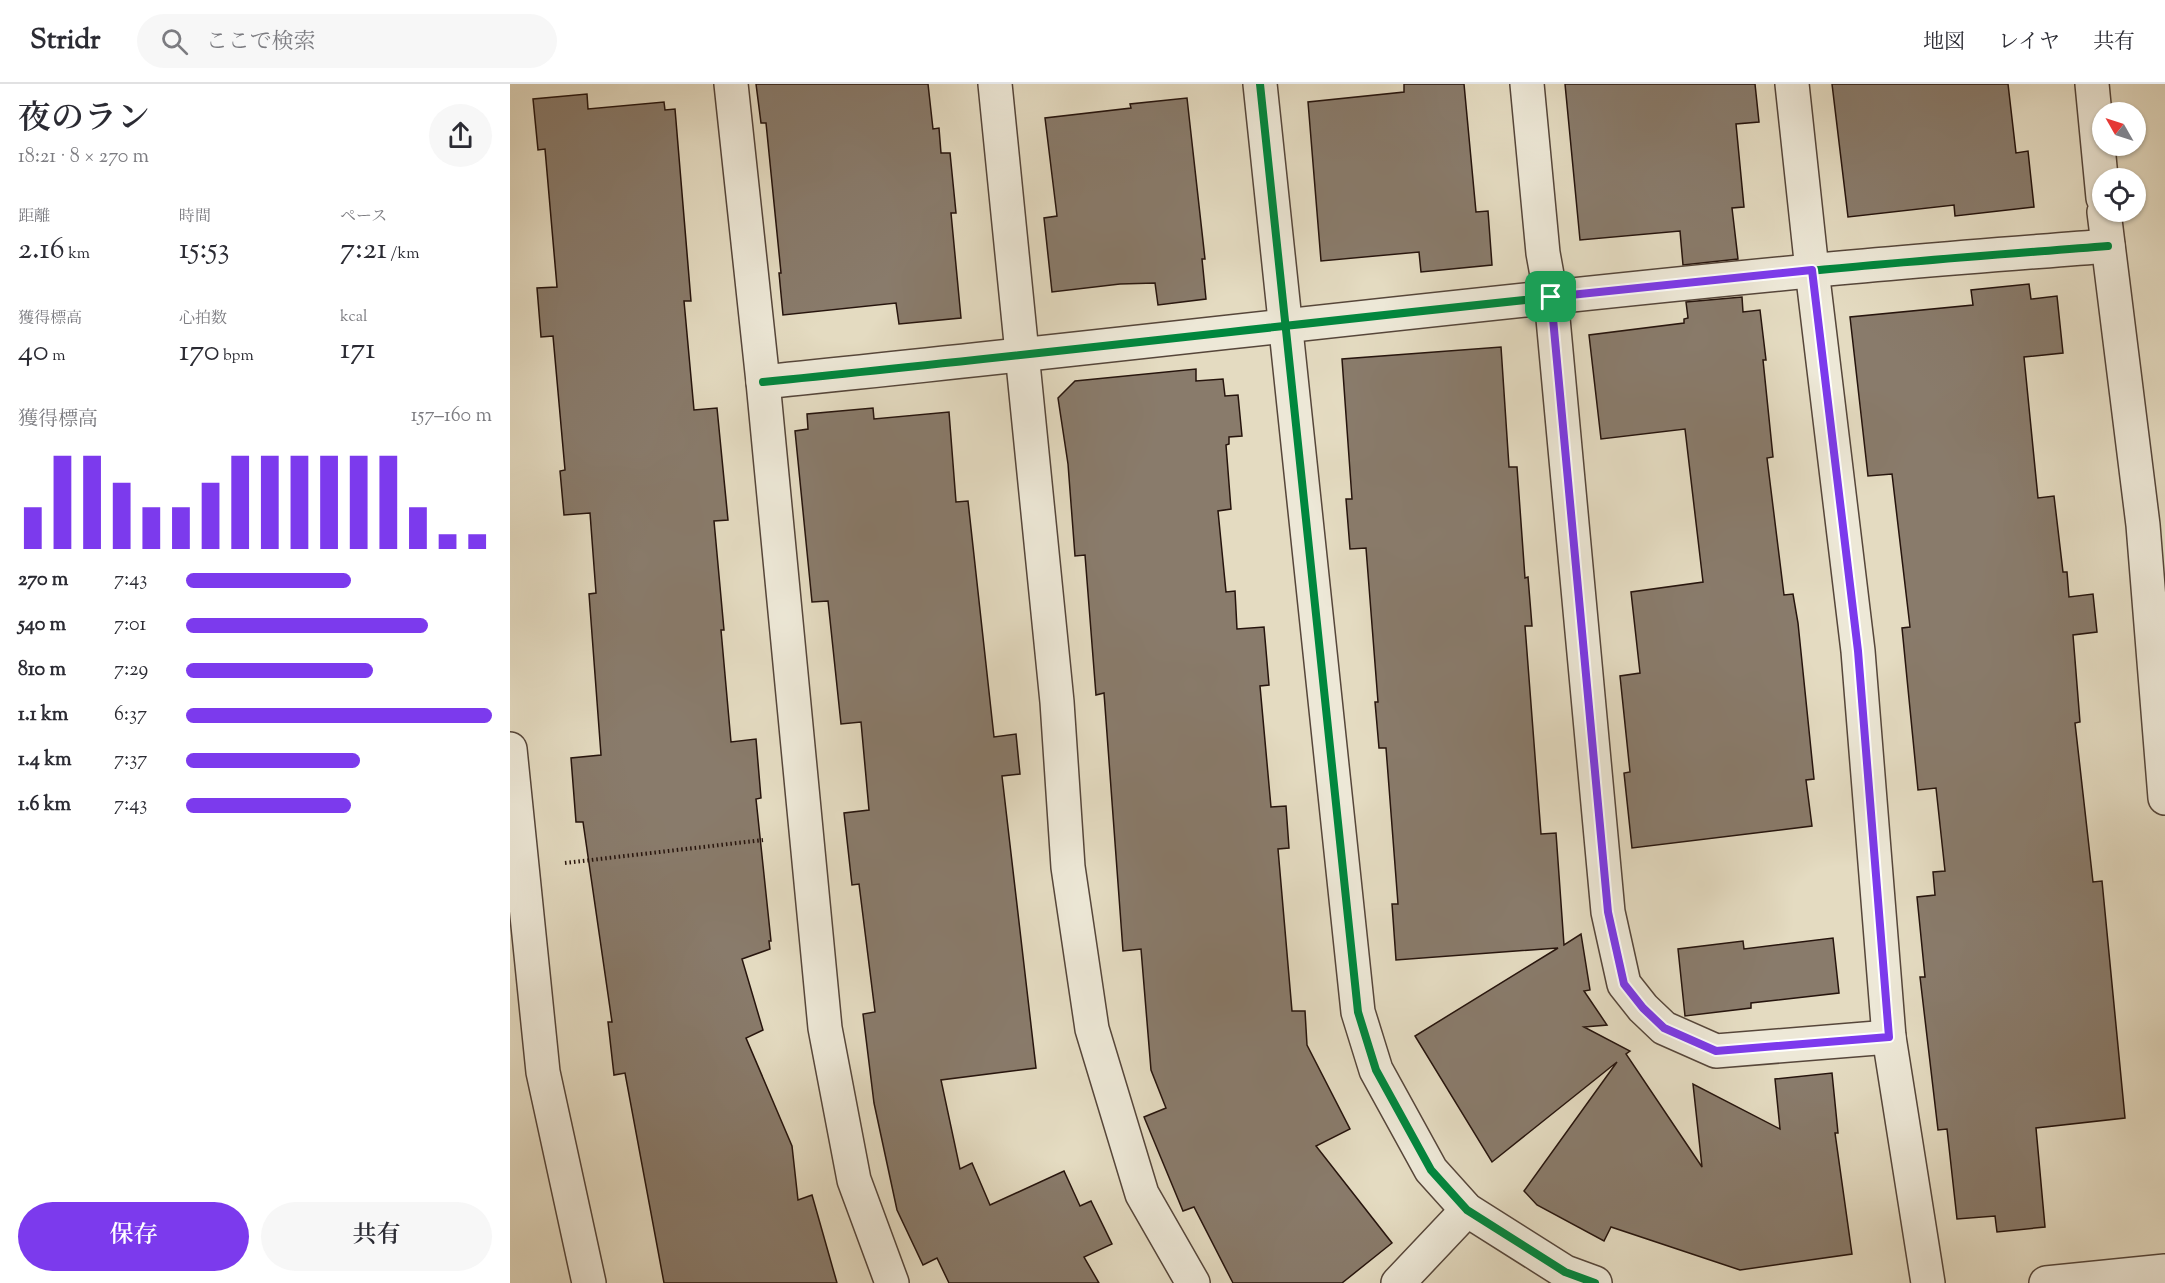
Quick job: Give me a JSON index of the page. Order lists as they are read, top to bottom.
{
  "north": "top left",
  "page": {
    "header": "Stridr",
    "search": "ここで検索",
    "nav": ["地図", "レイヤ", "共有"],
    "heading": ["夜のラン", "18:21 · 8 × 270 m"],
    "stats": [
      ["距離", "2.16 km"],
      ["時間", "15:53"],
      ["ペース", "7:21 /km"],
      ["獲得標高", "40 m"],
      ["心拍数", "170 bpm"],
      ["kcal", "171"]
    ],
    "chart": ["獲得標高", "157–160 m"],
    "list": [
      {
        "name": "270 m",
        "note": "7:43"
      },
      {
        "name": "540 m",
        "note": "7:01"
      },
      {
        "name": "810 m",
        "note": "7:29"
      },
      {
        "name": "1.1 km",
        "note": "6:37"
      },
      {
        "name": "1.4 km",
        "note": "7:37"
      },
      {
        "name": "1.6 km",
        "note": "7:43"
      }
    ],
    "buttons": ["保存", "共有"]
  }
}
